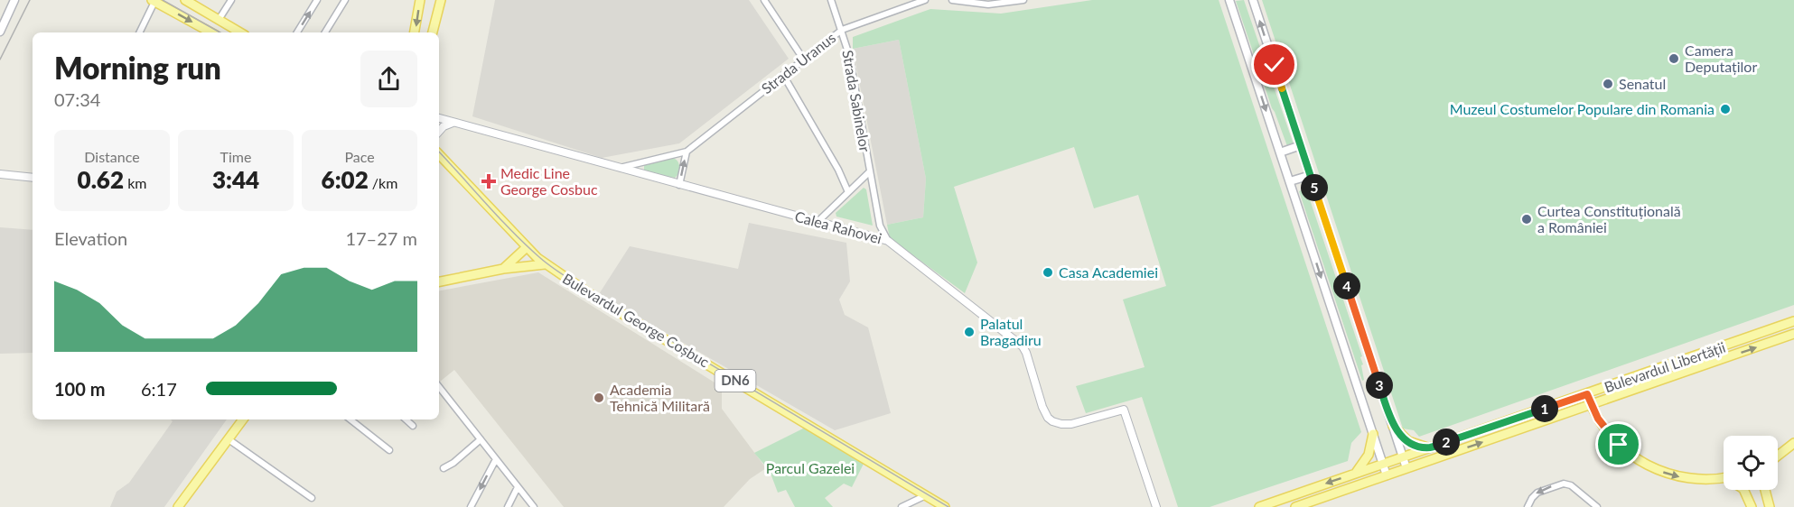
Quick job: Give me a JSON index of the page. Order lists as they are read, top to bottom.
{
  "streets": {
    "main road": ["Bulevardul George Coșbuc", "Bulevardul Libertății", "DN6"],
    "street": ["Strada Uranus", "Strada Sabinelor", "Calea Rahovei"]
  },
  "crossings": [
    ["Strada Uranus", "Strada Sabinelor"],
    ["Strada Uranus", "Calea Rahovei"],
    ["Strada Sabinelor", "Calea Rahovei"]
  ],
  "parks": ["Parcul Gazelei"],
  "places": {
    "other": [
      "Camera Deputaților",
      "Senatul",
      "Muzeul Costumelor Populare din Romania",
      "Curtea Constituțională a României",
      "Casa Academiei",
      "Palatul Bragadiru",
      "Academia Tehnică Militară"
    ],
    "health": ["Medic Line George Cosbuc"]
  },
  "page": {
    "heading": ["Morning run", "07:34"],
    "stats": [
      ["Distance", "0.62 km"],
      ["Time", "3:44"],
      ["Pace", "6:02 /km"]
    ],
    "pins": [
      "5",
      "4",
      "3",
      "1",
      "2"
    ],
    "chart": ["Elevation", "17–27 m"],
    "list": [
      {
        "name": "100 m",
        "note": "6:17"
      }
    ]
  }
}
